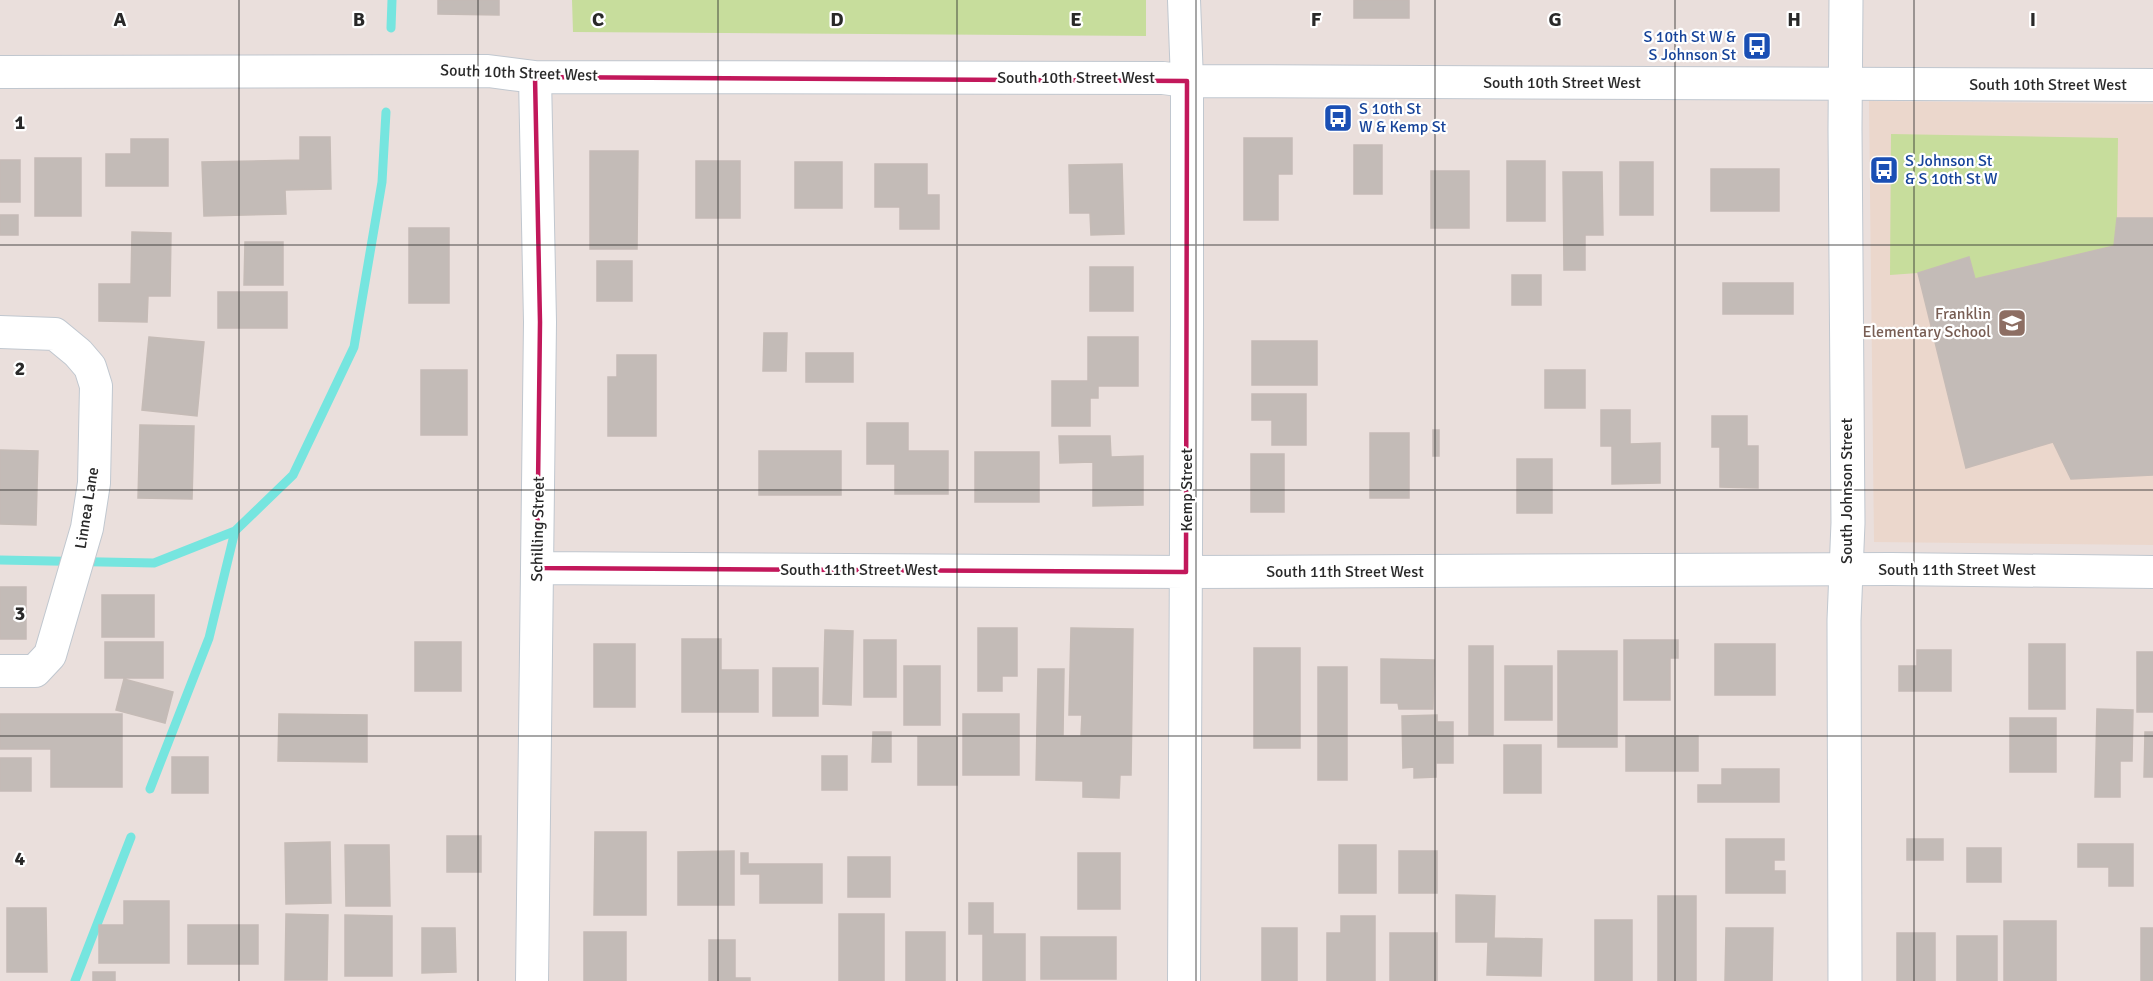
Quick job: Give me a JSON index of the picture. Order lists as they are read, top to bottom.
{
  "streets": {
    "street": [
      "South 10th Street West",
      "Kemp Street",
      "South Johnson Street",
      "Linnea Lane",
      "Schilling Street",
      "South 11th Street West"
    ]
  },
  "crossings": [
    ["South 10th Street West", "Kemp Street"],
    ["South 10th Street West", "South Johnson Street"],
    ["South 10th Street West", "Schilling Street"],
    ["Kemp Street", "South 11th Street West"],
    ["South Johnson Street", "South 11th Street West"],
    ["Schilling Street", "South 11th Street West"]
  ],
  "places": {
    "bus stop": ["S 10th St W & S Johnson St", "S 10th St W & Kemp St", "S Johnson St & S 10th St W"],
    "school or university": ["Franklin Elementary School"]
  },
  "grid": {
    "columns": [
      "A",
      "B",
      "C",
      "D",
      "E",
      "F",
      "G",
      "H",
      "I"
    ],
    "rows": [
      "1",
      "2",
      "3",
      "4"
    ]
  }
}
